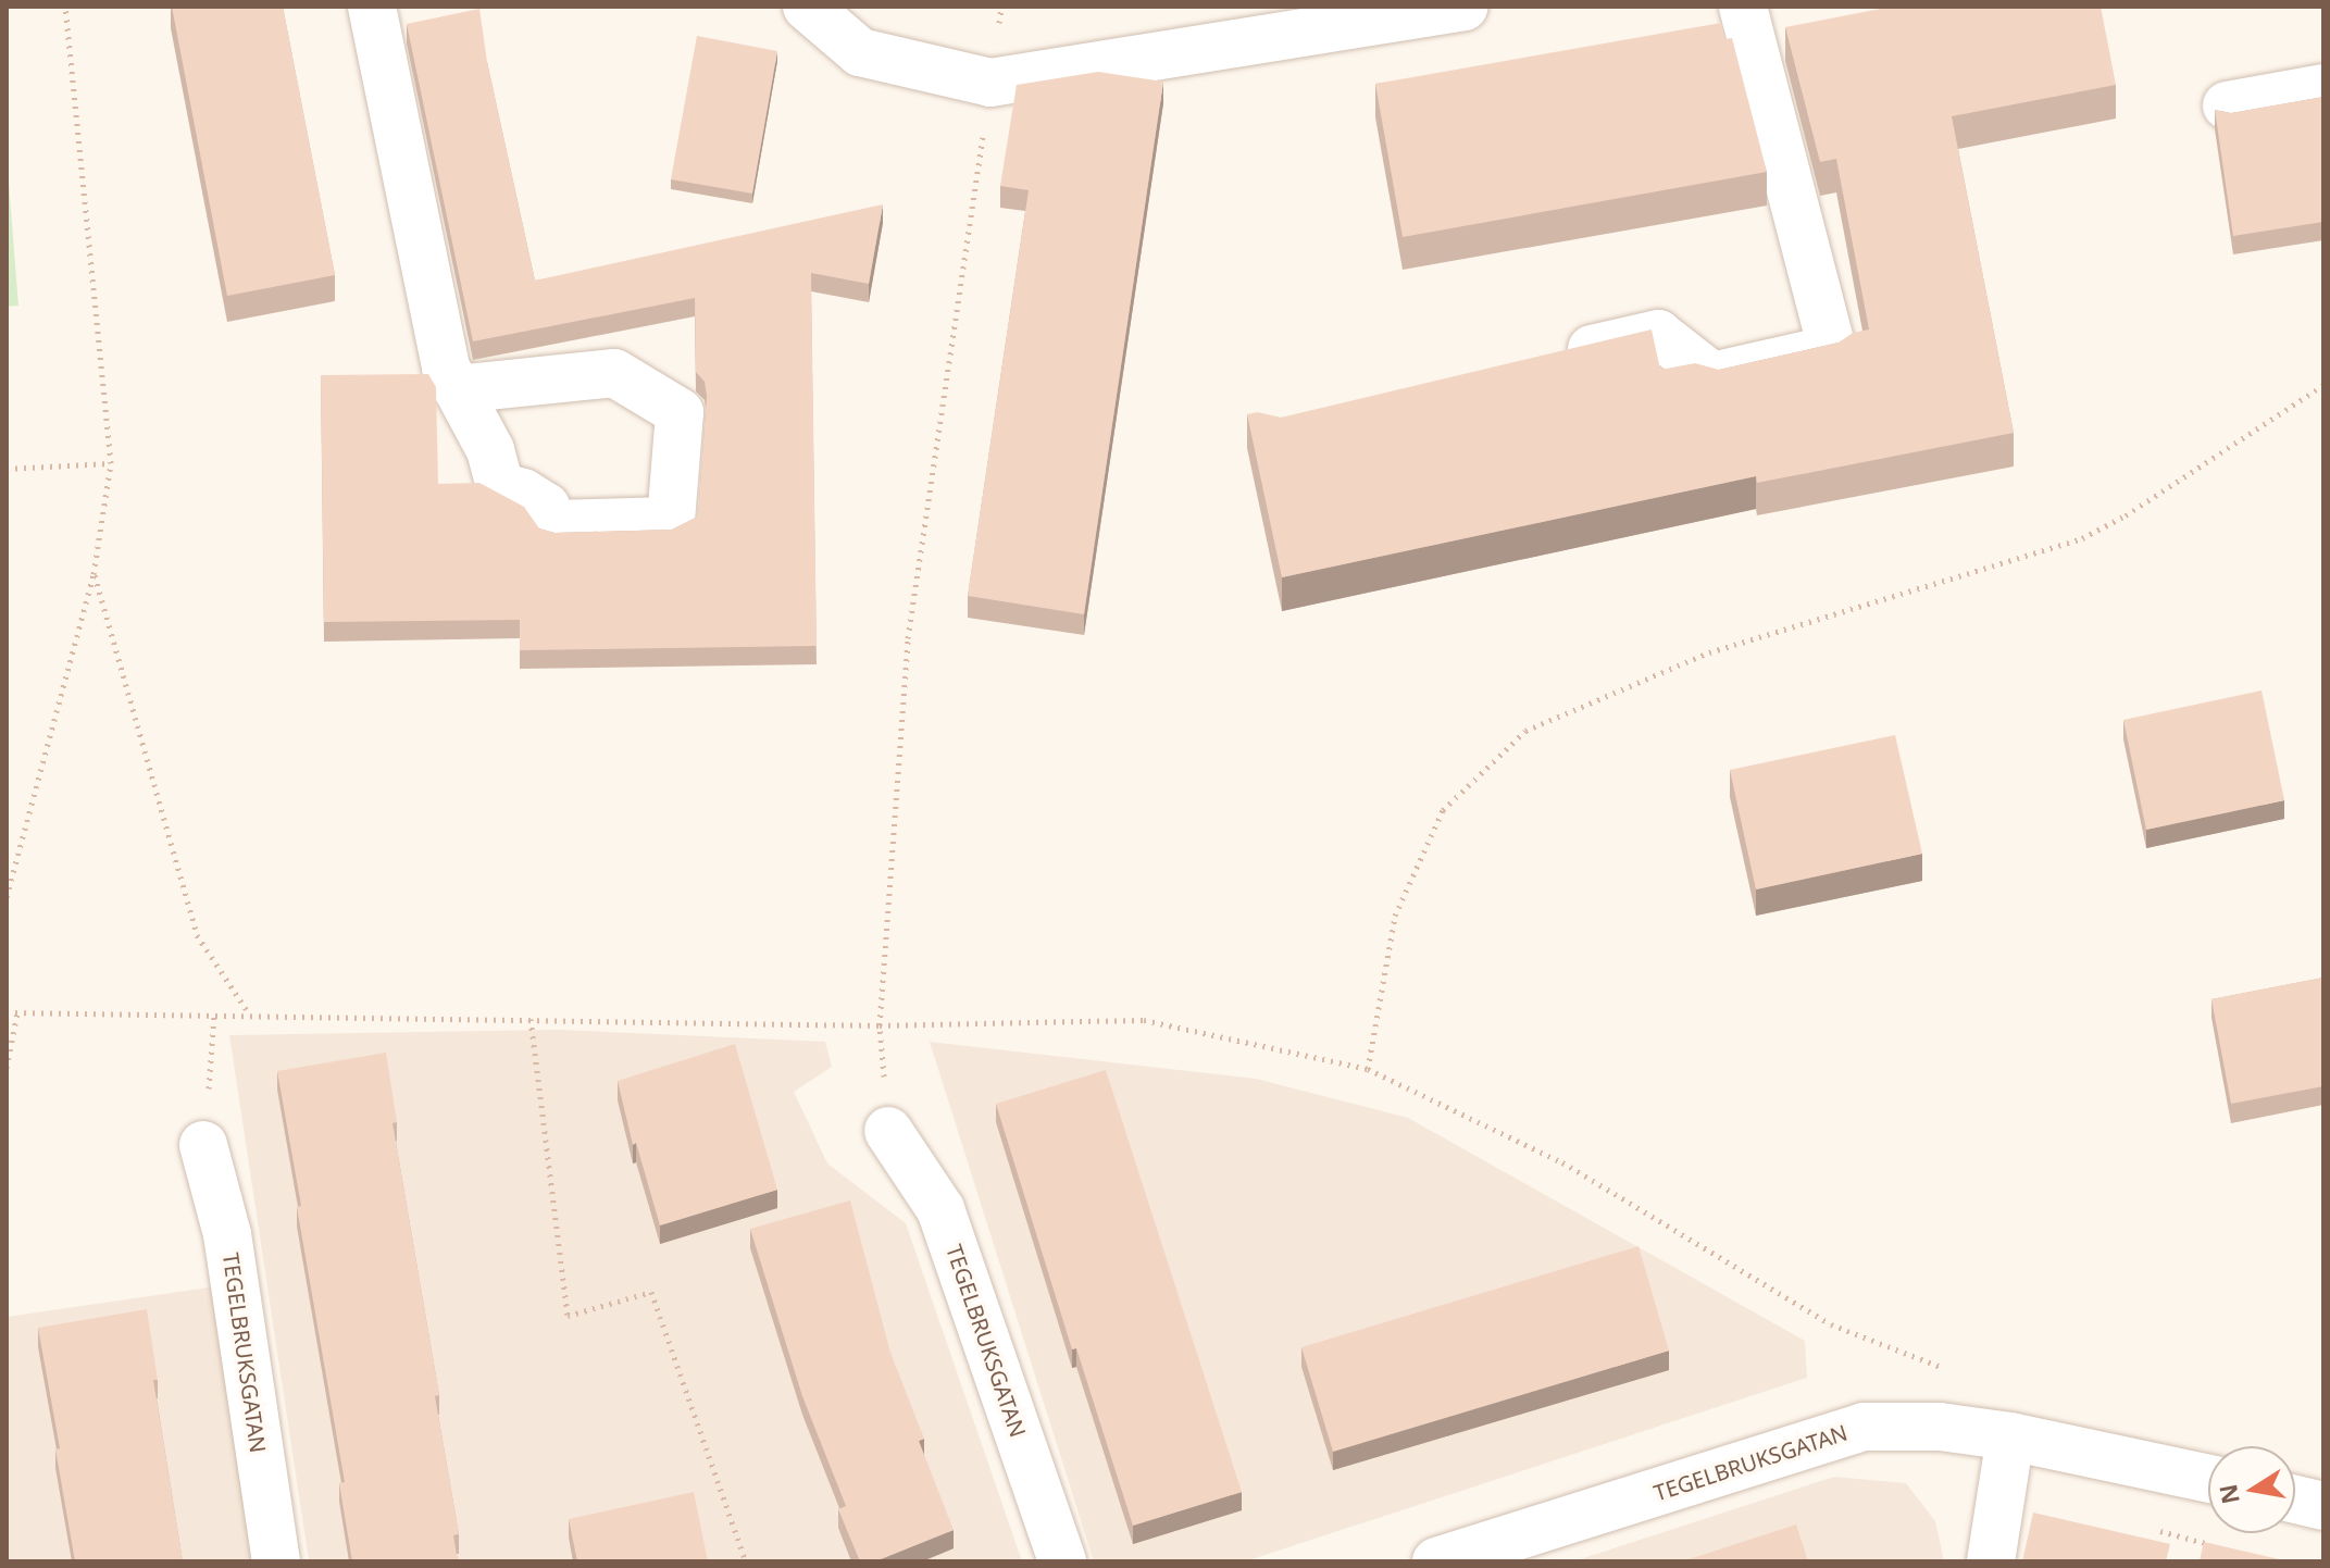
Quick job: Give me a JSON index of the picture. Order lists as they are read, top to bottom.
{
  "streets": {
    "street": ["TEGELBRUKSGATAN"]
  },
  "north": "left"
}
